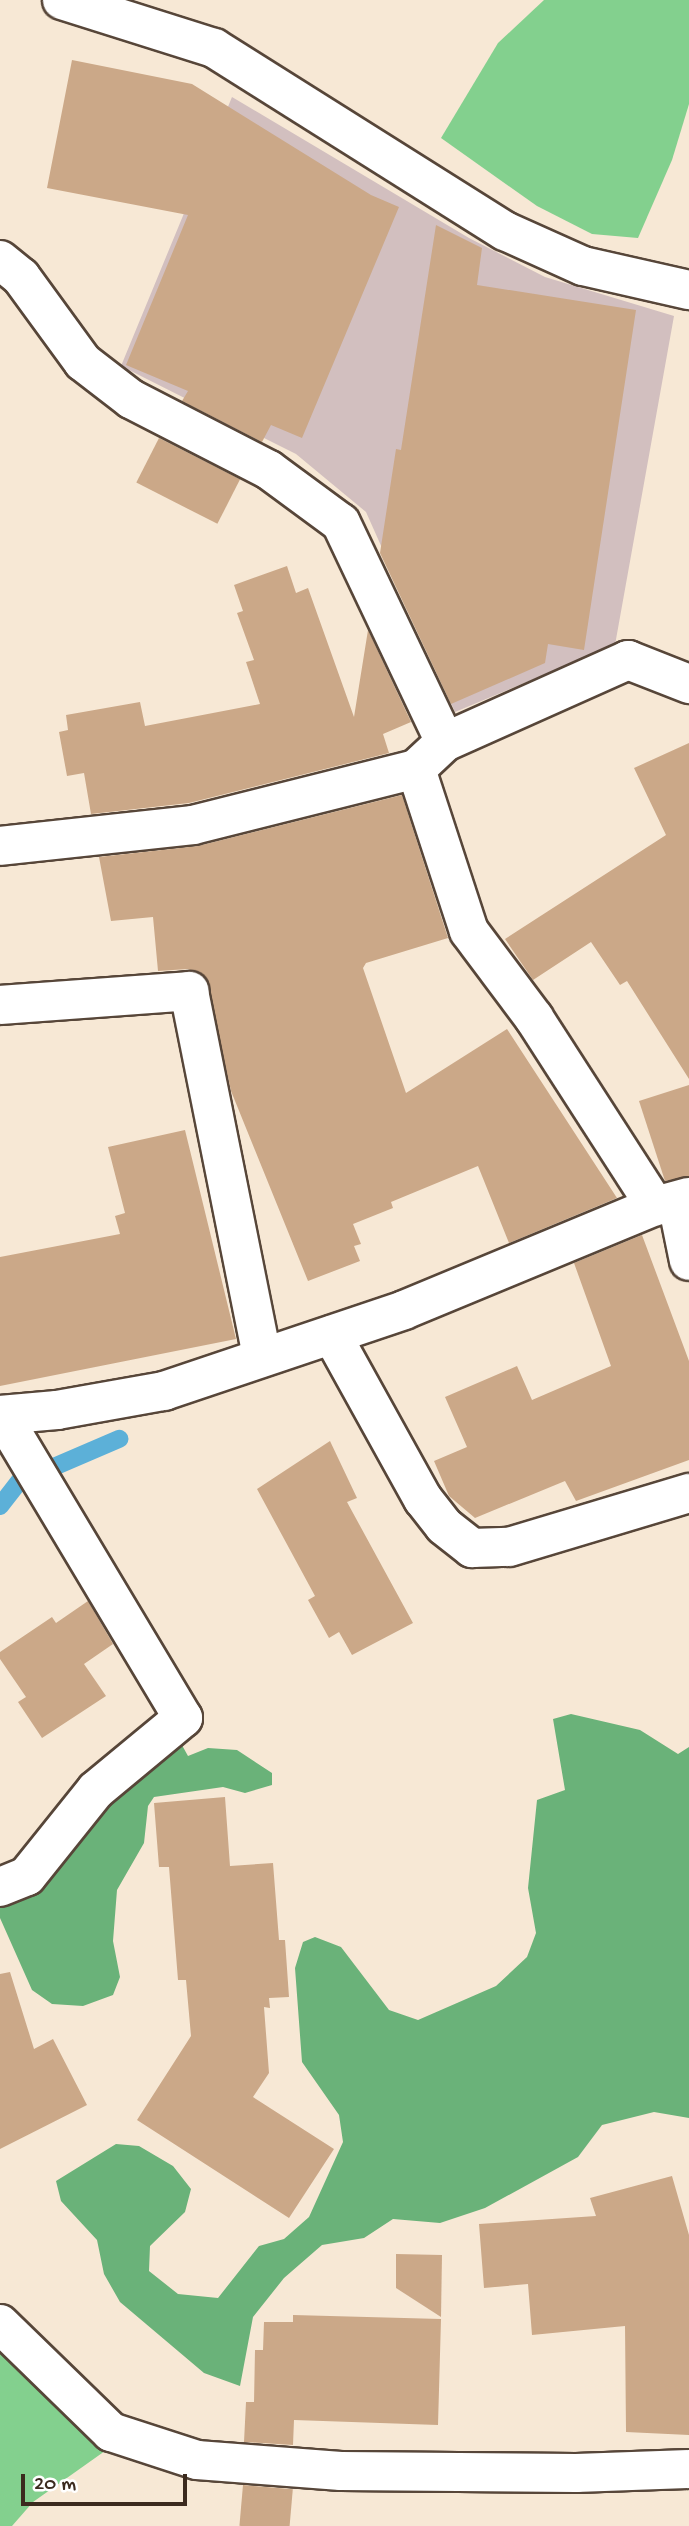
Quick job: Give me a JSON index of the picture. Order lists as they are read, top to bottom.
{
  "scale_bar": "20 m"
}
